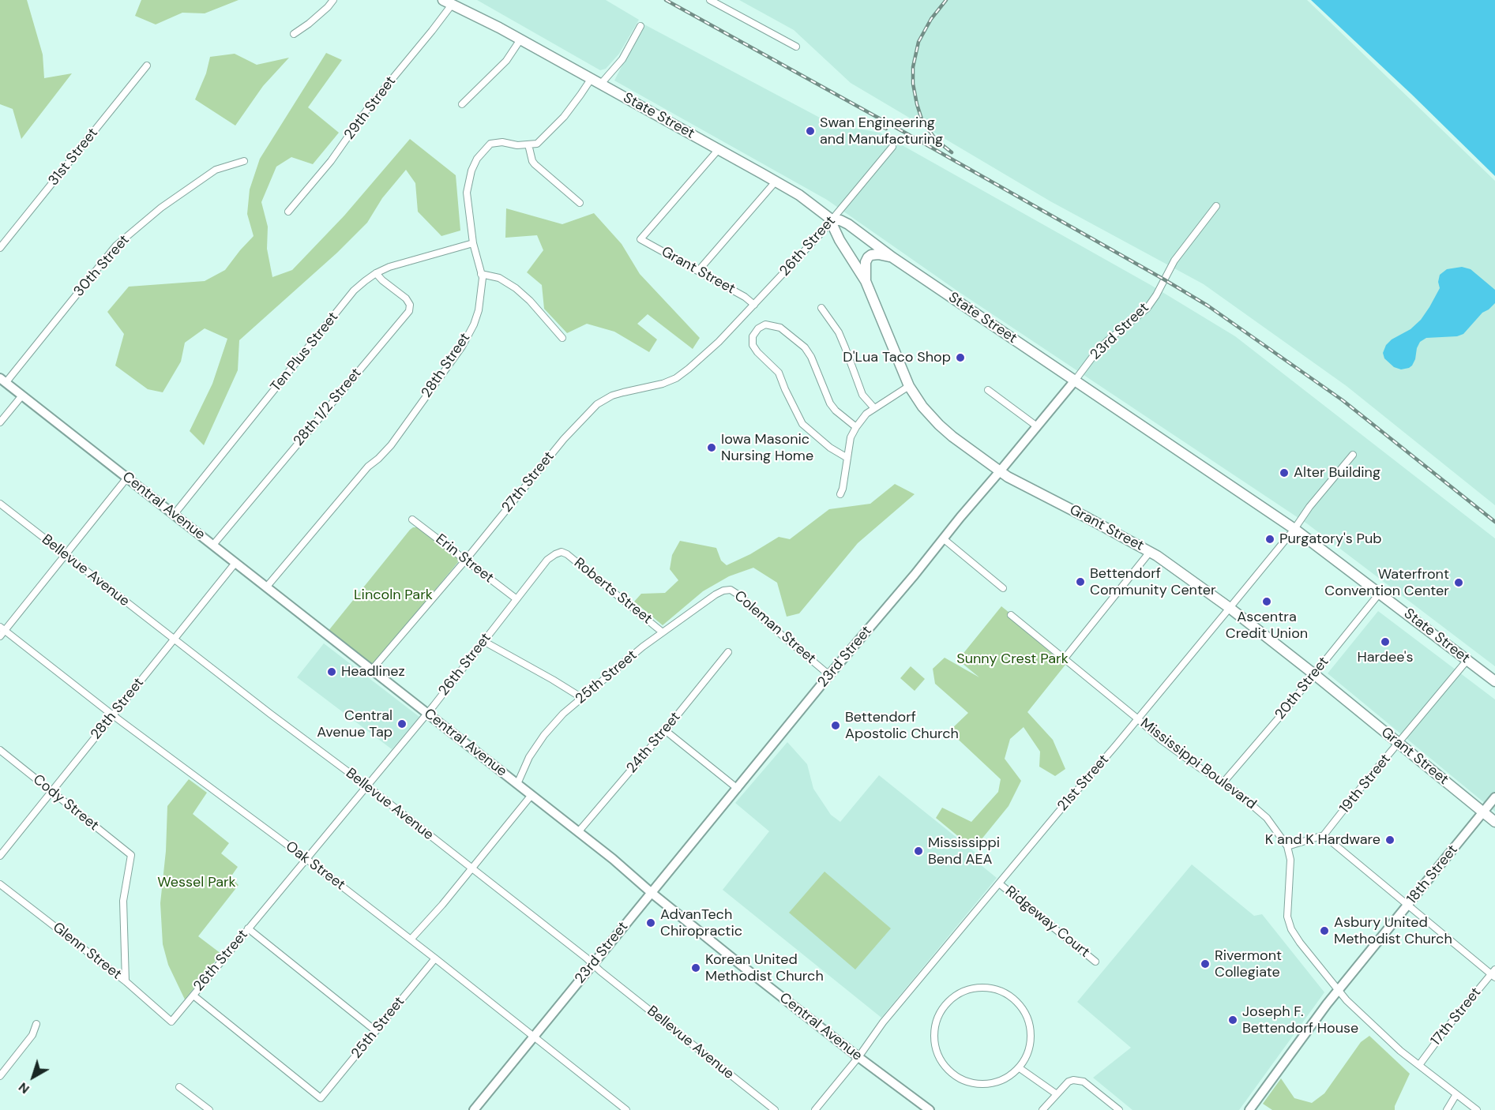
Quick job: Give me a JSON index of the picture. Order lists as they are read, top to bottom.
{
  "streets": {
    "main road": ["State Street", "Grant Street"],
    "street": [
      "29th Street",
      "31st Street",
      "26th Street",
      "30th Street",
      "23rd Street",
      "Ten Plus Street",
      "28th Street",
      "28th 1/2 Street",
      "27th Street",
      "Central Avenue",
      "Erin Street",
      "Bellevue Avenue",
      "Roberts Street",
      "Coleman Street",
      "25th Street",
      "20th Street",
      "24th Street",
      "Mississippi Boulevard",
      "21st Street",
      "19th Street",
      "Cody Street",
      "Oak Street",
      "18th Street",
      "Ridgeway Court",
      "Glenn Street",
      "17th Street"
    ]
  },
  "crossings": [
    ["29th Street", "State Street"],
    ["State Street", "26th Street"],
    ["State Street", "Grant Street"],
    ["State Street", "23rd Street"],
    ["State Street", "20th Street"],
    ["State Street", "21st Street"],
    ["State Street", "19th Street"],
    ["26th Street", "Grant Street"],
    ["26th Street", "27th Street"],
    ["26th Street", "Central Avenue"],
    ["26th Street", "Erin Street"],
    ["26th Street", "Bellevue Avenue"],
    ["26th Street", "Roberts Street"],
    ["26th Street", "25th Street"],
    ["26th Street", "Oak Street"],
    ["26th Street", "Glenn Street"],
    ["30th Street", "Central Avenue"],
    ["Grant Street", "23rd Street"],
    ["Grant Street", "20th Street"],
    ["Grant Street", "21st Street"],
    ["Grant Street", "19th Street"],
    ["Grant Street", "18th Street"],
    ["23rd Street", "Central Avenue"],
    ["23rd Street", "Bellevue Avenue"],
    ["23rd Street", "Coleman Street"],
    ["23rd Street", "Oak Street"],
    ["Ten Plus Street", "28th Street"],
    ["Ten Plus Street", "28th 1/2 Street"],
    ["Ten Plus Street", "Central Avenue"],
    ["28th Street", "Central Avenue"],
    ["28th Street", "Bellevue Avenue"],
    ["28th Street", "Cody Street"],
    ["28th Street", "Oak Street"],
    ["28th 1/2 Street", "Central Avenue"],
    ["27th Street", "Central Avenue"],
    ["27th Street", "Erin Street"],
    ["Central Avenue", "25th Street"],
    ["Central Avenue", "24th Street"],
    ["Central Avenue", "21st Street"],
    ["Roberts Street", "25th Street"],
    ["Coleman Street", "25th Street"],
    ["25th Street", "Oak Street"],
    ["20th Street", "Mississippi Boulevard"],
    ["Mississippi Boulevard", "21st Street"],
    ["Mississippi Boulevard", "18th Street"],
    ["Mississippi Boulevard", "17th Street"],
    ["21st Street", "Ridgeway Court"],
    ["Cody Street", "Glenn Street"]
  ],
  "parks": ["Lincoln Park", "Sunny Crest Park", "Wessel Park"],
  "places": [
    "Swan Engineering and Manufacturing",
    "D'Lua Taco Shop",
    "Iowa Masonic Nursing Home",
    "Alter Building",
    "Purgatory's Pub",
    "Bettendorf Community Center",
    "Waterfront Convention Center",
    "Ascentra Credit Union",
    "Hardee's",
    "Headlinez",
    "Central Avenue Tap",
    "Bettendorf Apostolic Church",
    "K and K Hardware",
    "Mississippi Bend AEA",
    "AdvanTech Chiropractic",
    "Asbury United Methodist Church",
    "Rivermont Collegiate",
    "Korean United Methodist Church",
    "Joseph F. Bettendorf House"
  ],
  "north": "bottom left"
}
